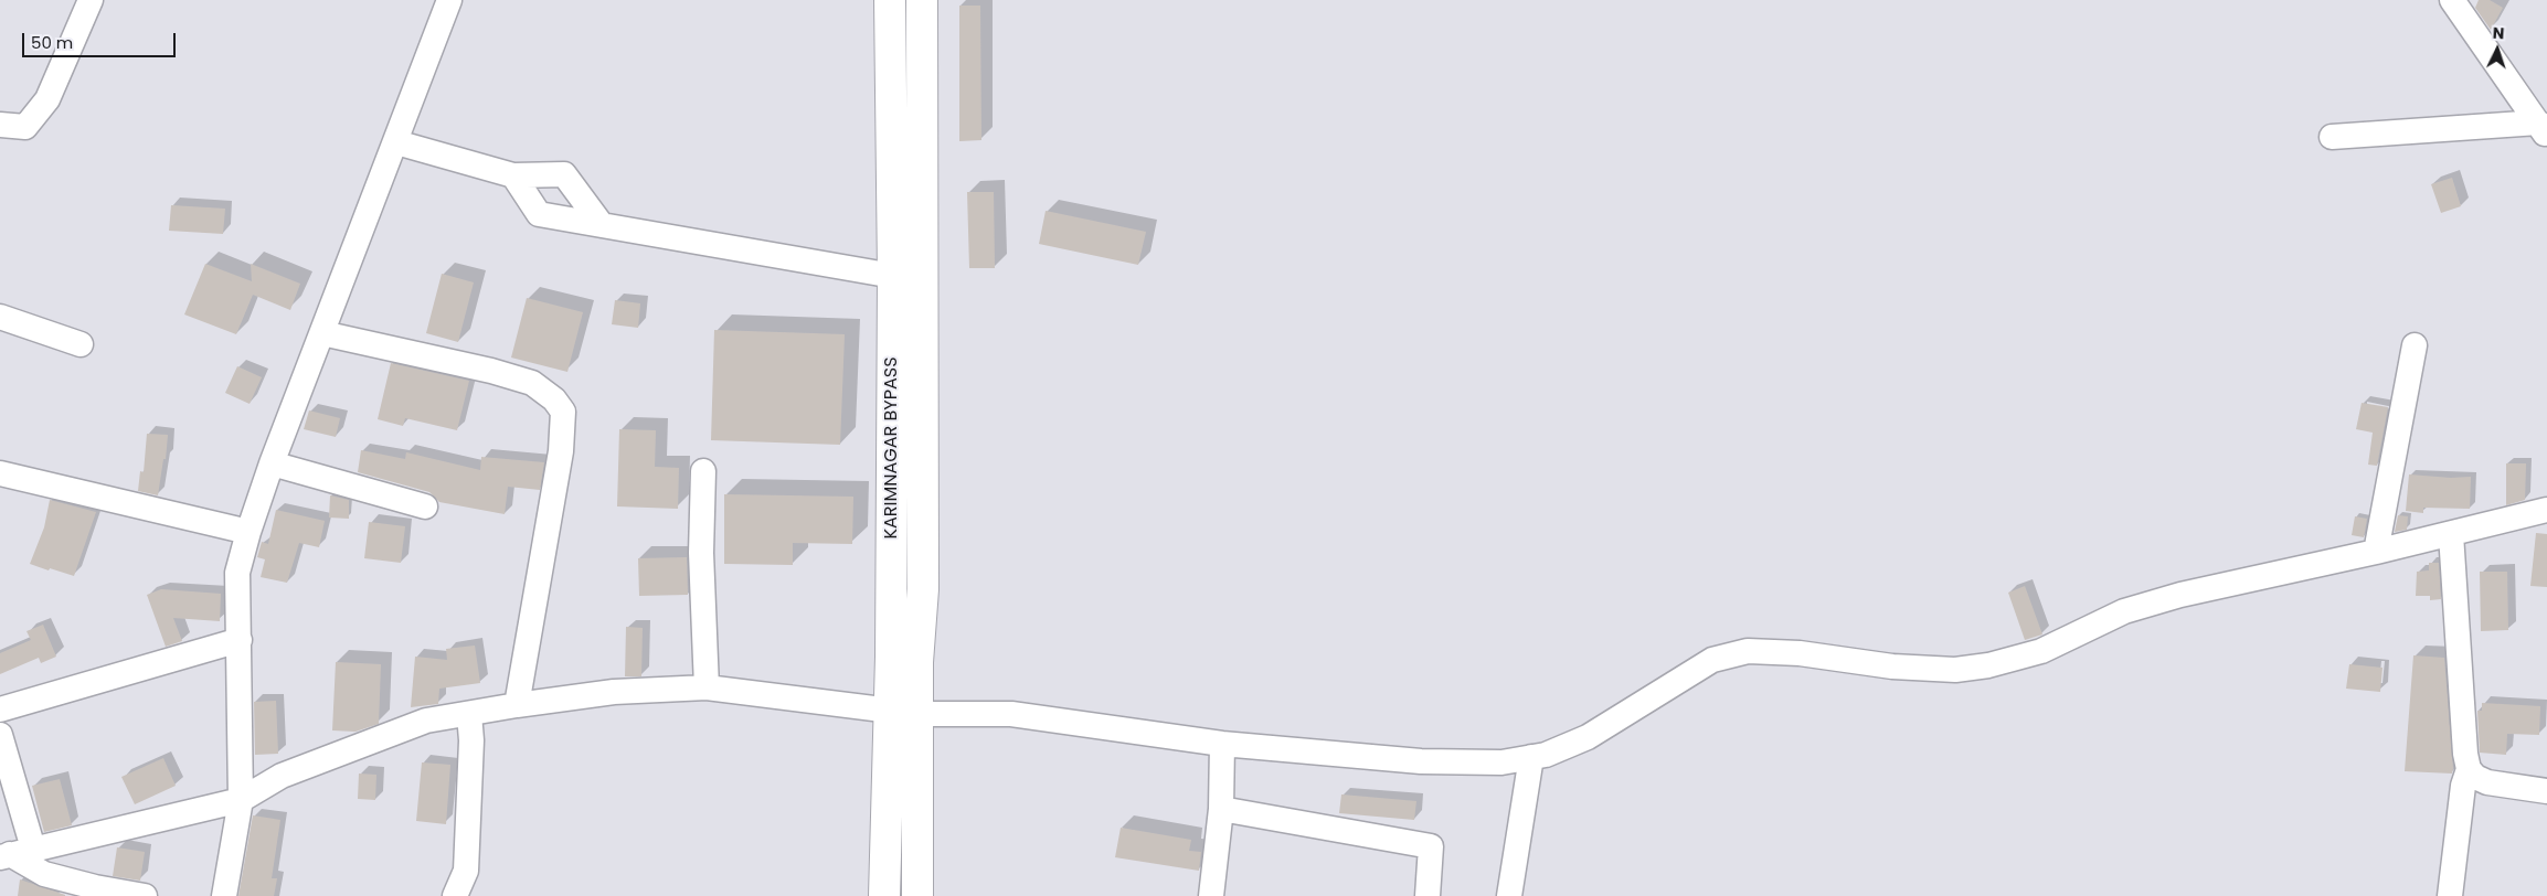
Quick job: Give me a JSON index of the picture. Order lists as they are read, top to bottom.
{
  "streets": {
    "highway": ["KARIMNAGAR BYPASS"]
  },
  "scale_bar": "50 m",
  "north": "top"
}
